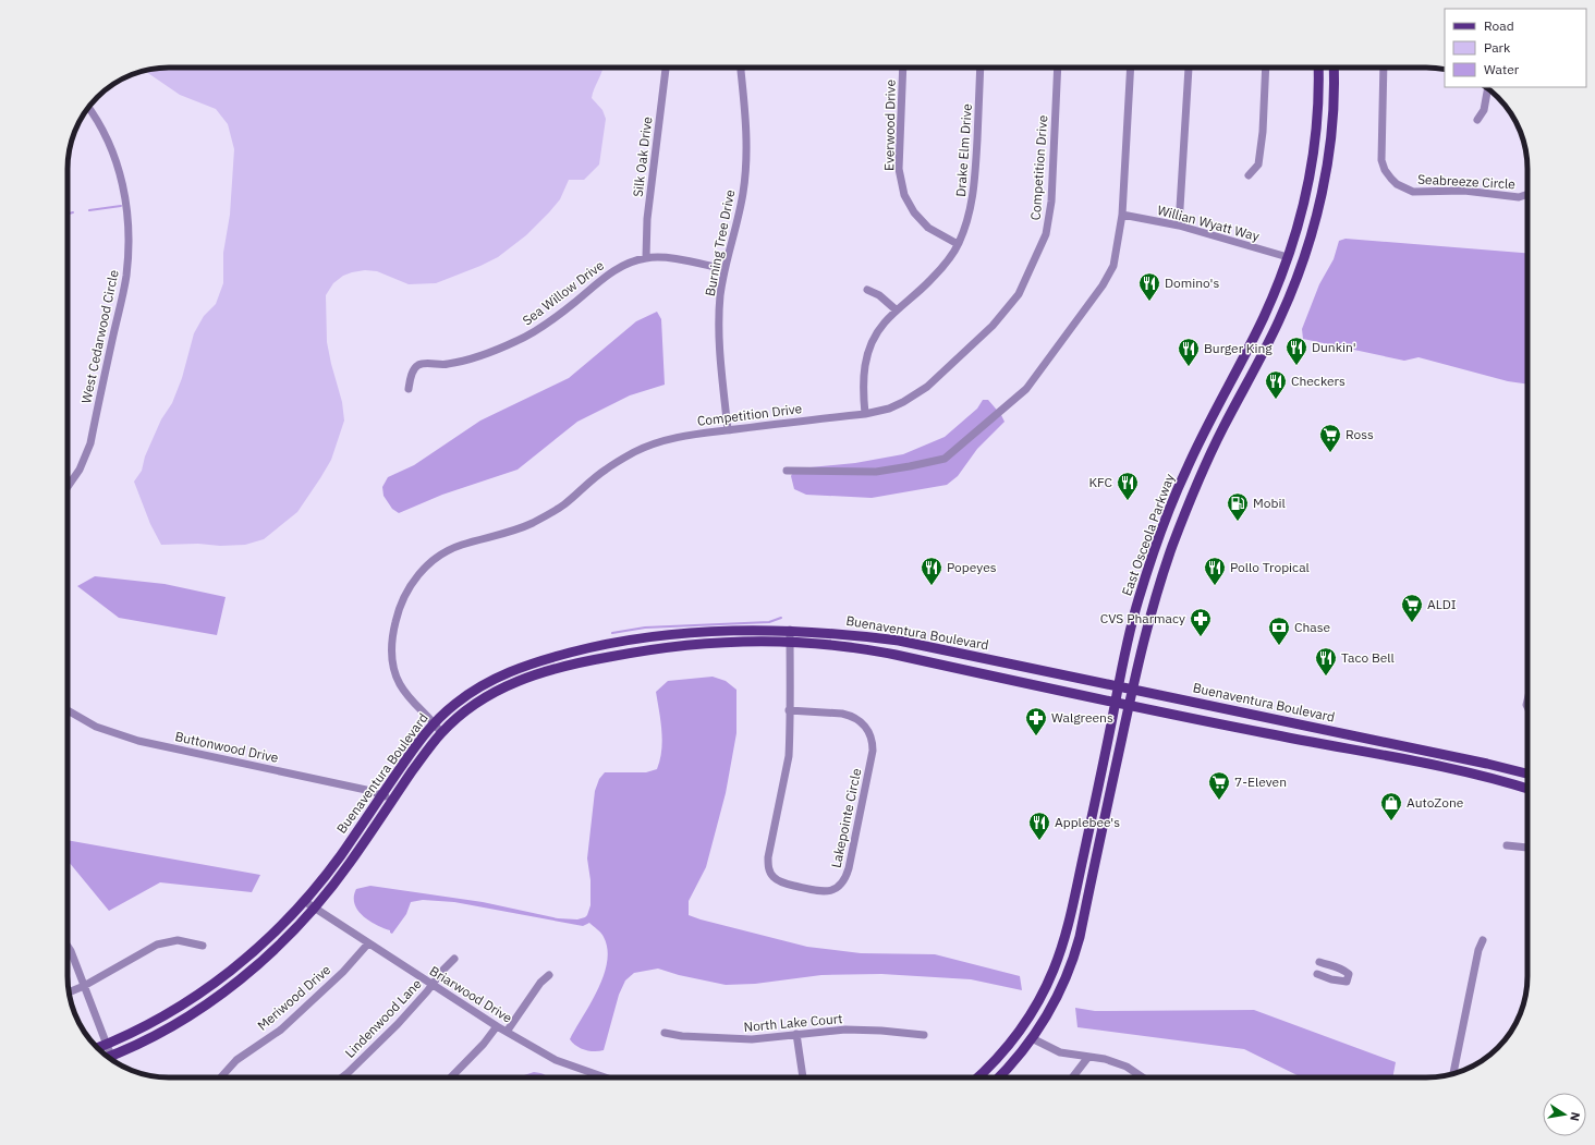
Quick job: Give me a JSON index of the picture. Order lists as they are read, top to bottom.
{
  "streets": {
    "main road": ["East Osceola Parkway", "Buenaventura Boulevard"],
    "street": [
      "Everwood Drive",
      "Drake Elm Drive",
      "Silk Oak Drive",
      "Competition Drive",
      "Seabreeze Circle",
      "Willian Wyatt Way",
      "Burning Tree Drive",
      "Sea Willow Drive",
      "West Cedarwood Circle",
      "Buttonwood Drive",
      "Lakepointe Circle",
      "Briarwood Drive",
      "Meriwood Drive",
      "Lindenwood Lane",
      "North Lake Court"
    ]
  },
  "crossings": [
    ["Everwood Drive", "Drake Elm Drive"],
    ["Drake Elm Drive", "Competition Drive"],
    ["Silk Oak Drive", "Sea Willow Drive"],
    ["Competition Drive", "Burning Tree Drive"],
    ["Competition Drive", "Buenaventura Boulevard"],
    ["Willian Wyatt Way", "East Osceola Parkway"],
    ["Burning Tree Drive", "Sea Willow Drive"],
    ["East Osceola Parkway", "Buenaventura Boulevard"],
    ["Buenaventura Boulevard", "Buttonwood Drive"],
    ["Buenaventura Boulevard", "Lakepointe Circle"],
    ["Buenaventura Boulevard", "Briarwood Drive"],
    ["Briarwood Drive", "Meriwood Drive"],
    ["Briarwood Drive", "Lindenwood Lane"]
  ],
  "places": {
    "restaurant": [
      "Domino's",
      "Dunkin'",
      "Burger King",
      "Checkers",
      "KFC",
      "Popeyes",
      "Pollo Tropical",
      "Taco Bell",
      "Applebee's"
    ],
    "supermarket": ["Ross", "ALDI", "7-Eleven"],
    "fuel station": ["Mobil"],
    "pharmacy": ["CVS Pharmacy", "Walgreens"],
    "bank": ["Chase"],
    "shop": ["AutoZone"]
  },
  "legend": ["Road", "Park", "Water"],
  "north": "right"
}
